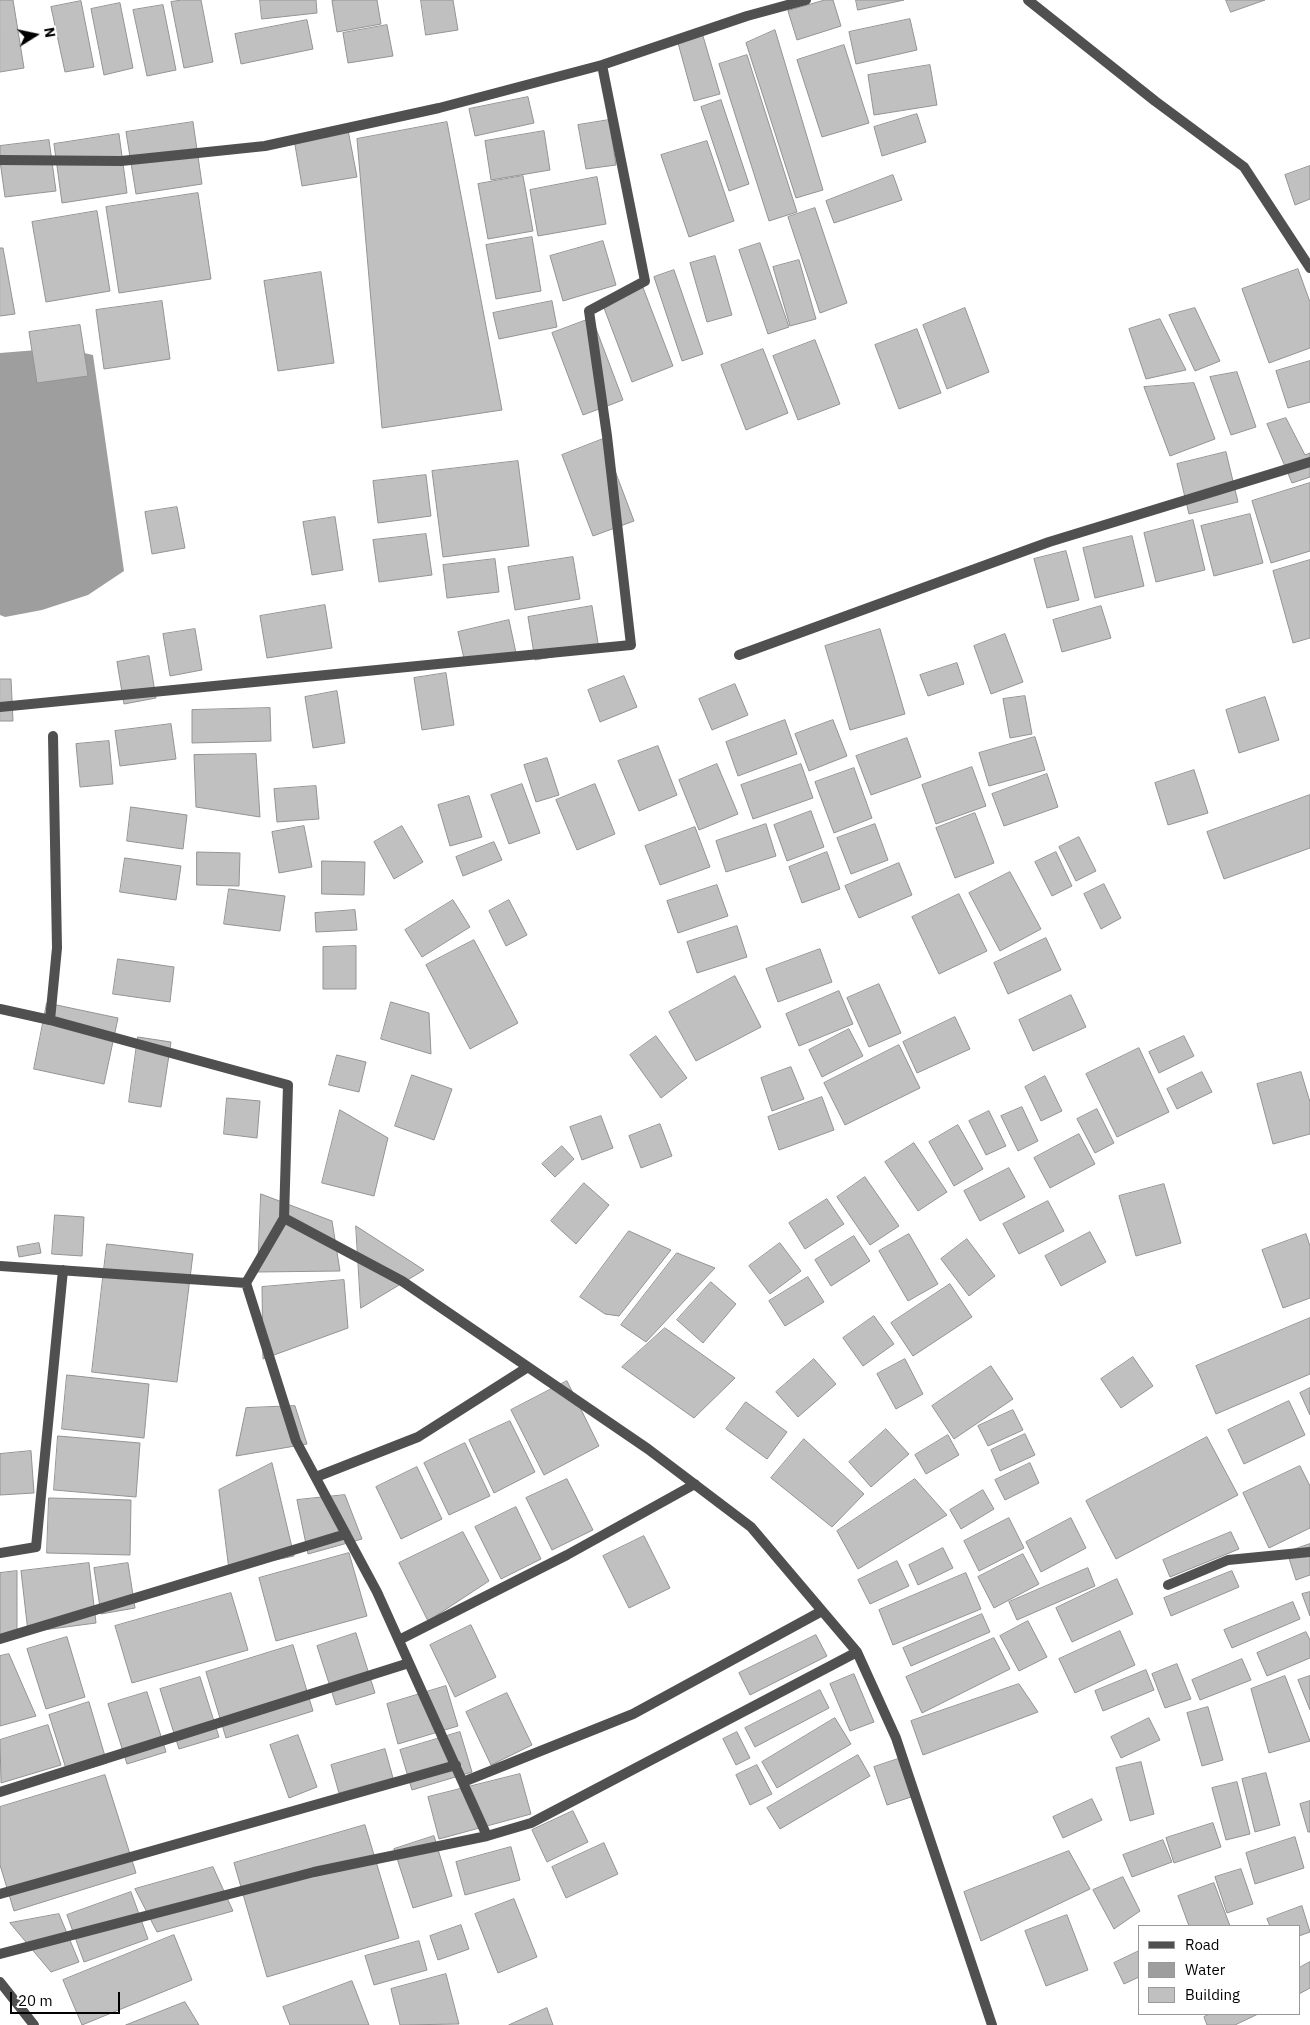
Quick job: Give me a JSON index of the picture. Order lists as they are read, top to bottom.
{
  "legend": ["Road", "Water", "Building"],
  "scale_bar": "20 m",
  "north": "right"
}
